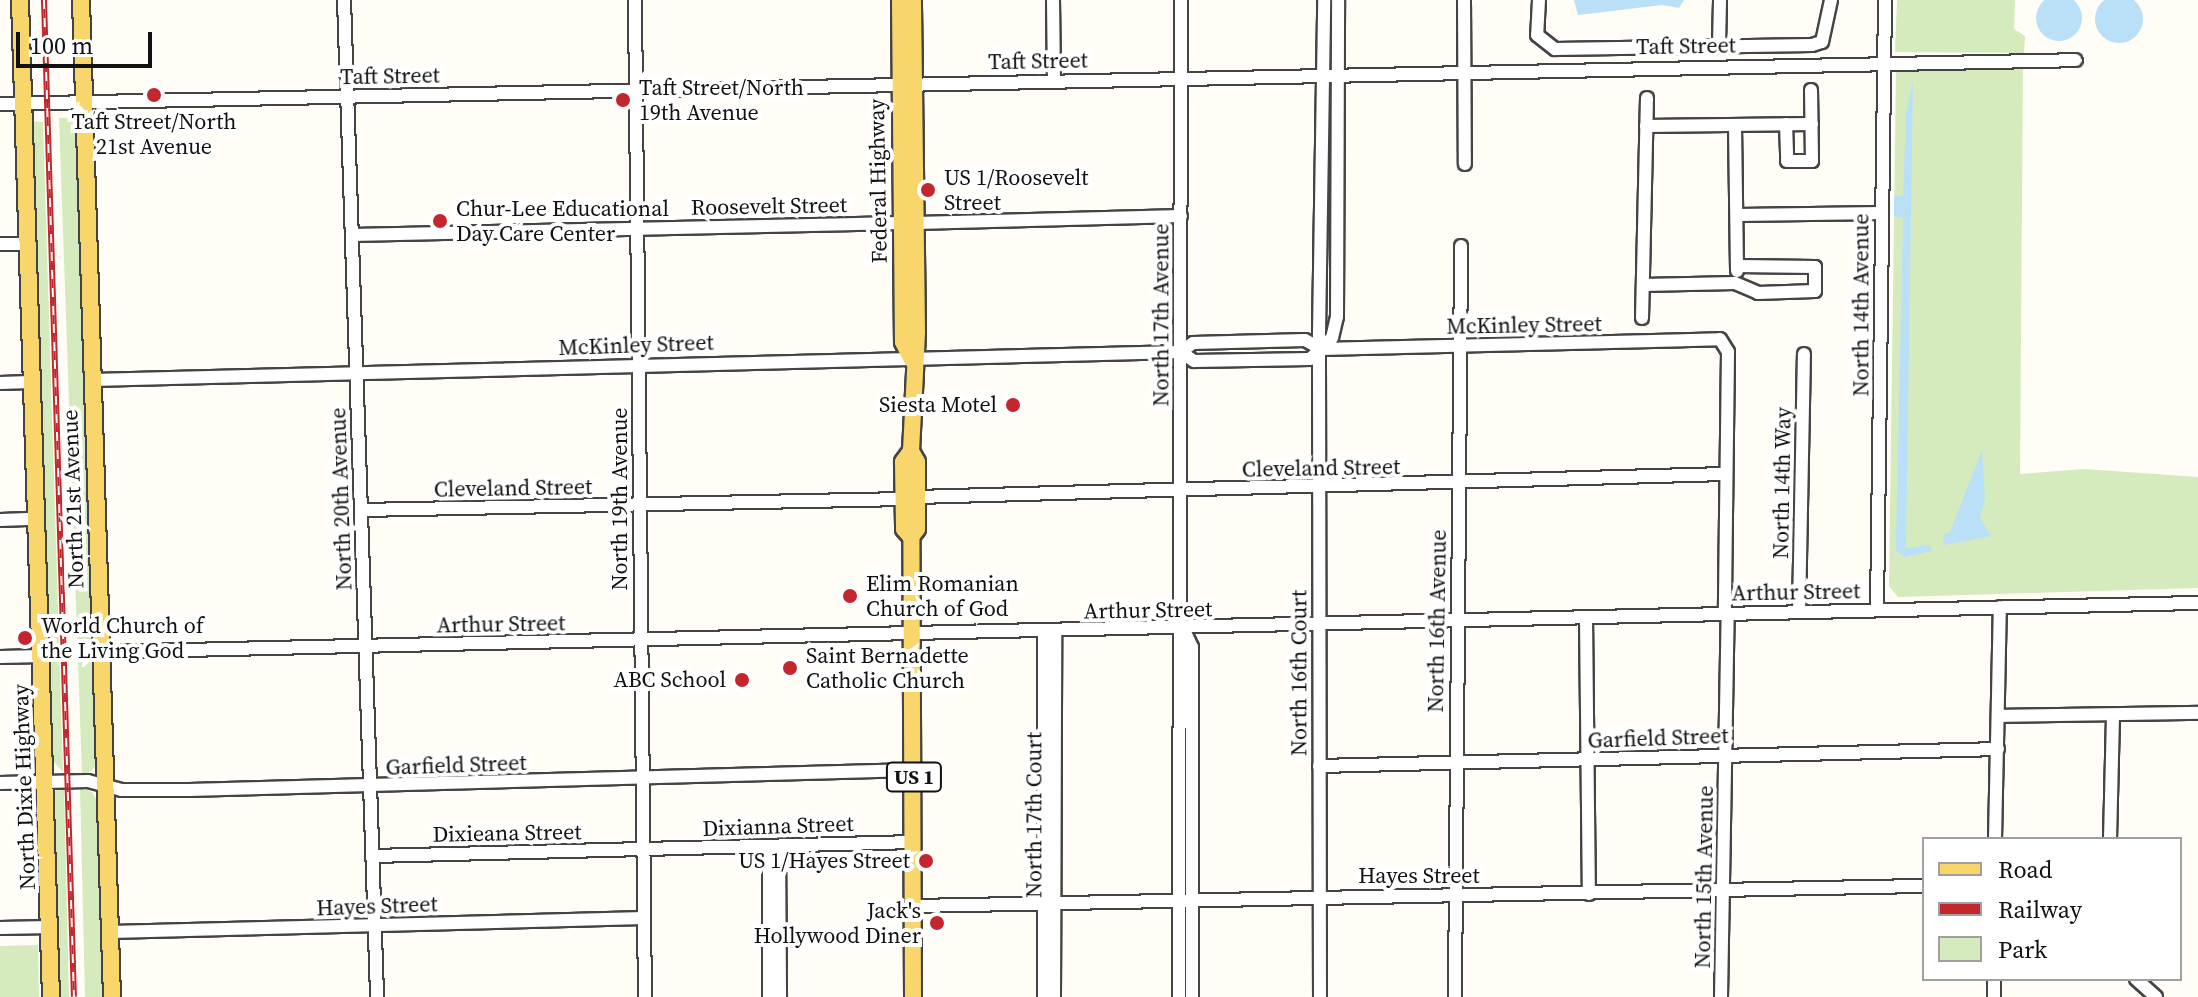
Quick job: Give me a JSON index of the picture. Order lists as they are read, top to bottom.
{
  "streets": {
    "main road": [
      "Federal Highway",
      "North 21st Avenue",
      "US 1",
      "North Dixie Highway"
    ],
    "street": [
      "Taft Street",
      "Roosevelt Street",
      "North 14th Avenue",
      "North 17th Avenue",
      "McKinley Street",
      "Cleveland Street",
      "North 14th Way",
      "North 20th Avenue",
      "North 19th Avenue",
      "Arthur Street",
      "North 16th Avenue",
      "North 16th Court",
      "Garfield Street",
      "North 17th Court",
      "Dixianna Street",
      "Dixieana Street",
      "Hayes Street",
      "North 15th Avenue"
    ]
  },
  "crossings": [
    ["Taft Street", "Federal Highway"],
    ["Taft Street", "North 14th Avenue"],
    ["Taft Street", "North 17th Avenue"],
    ["Taft Street", "North 21st Avenue"],
    ["Taft Street", "North 20th Avenue"],
    ["Taft Street", "North 19th Avenue"],
    ["Taft Street", "North 16th Court"],
    ["Taft Street", "North Dixie Highway"],
    ["Federal Highway", "Roosevelt Street"],
    ["Federal Highway", "McKinley Street"],
    ["Federal Highway", "Cleveland Street"],
    ["Federal Highway", "Arthur Street"],
    ["Federal Highway", "US 1"],
    ["Roosevelt Street", "North 17th Avenue"],
    ["Roosevelt Street", "North 20th Avenue"],
    ["Roosevelt Street", "North 19th Avenue"],
    ["North 14th Avenue", "Arthur Street"],
    ["North 17th Avenue", "McKinley Street"],
    ["North 17th Avenue", "Cleveland Street"],
    ["North 17th Avenue", "Arthur Street"],
    ["North 17th Avenue", "Hayes Street"],
    ["McKinley Street", "North 21st Avenue"],
    ["McKinley Street", "North 20th Avenue"],
    ["McKinley Street", "North 19th Avenue"],
    ["McKinley Street", "North 16th Avenue"],
    ["McKinley Street", "North 16th Court"],
    ["McKinley Street", "North 15th Avenue"],
    ["Cleveland Street", "North 20th Avenue"],
    ["Cleveland Street", "North 19th Avenue"],
    ["Cleveland Street", "North 16th Avenue"],
    ["Cleveland Street", "North 16th Court"],
    ["Cleveland Street", "North 15th Avenue"],
    ["North 14th Way", "Arthur Street"],
    ["North 21st Avenue", "Arthur Street"],
    ["North 21st Avenue", "Garfield Street"],
    ["North 21st Avenue", "Hayes Street"],
    ["North 20th Avenue", "Arthur Street"],
    ["North 20th Avenue", "Garfield Street"],
    ["North 20th Avenue", "Dixieana Street"],
    ["North 20th Avenue", "Hayes Street"],
    ["North 19th Avenue", "Arthur Street"],
    ["North 19th Avenue", "Garfield Street"],
    ["North 19th Avenue", "Dixianna Street"],
    ["North 19th Avenue", "Dixieana Street"],
    ["North 19th Avenue", "Hayes Street"],
    ["Arthur Street", "North 16th Avenue"],
    ["Arthur Street", "North 16th Court"],
    ["Arthur Street", "US 1"],
    ["Arthur Street", "North 17th Court"],
    ["Arthur Street", "North 15th Avenue"],
    ["North 16th Avenue", "Garfield Street"],
    ["North 16th Avenue", "Hayes Street"],
    ["North 16th Court", "Garfield Street"],
    ["North 16th Court", "Hayes Street"],
    ["Garfield Street", "US 1"],
    ["Garfield Street", "North Dixie Highway"],
    ["Garfield Street", "North 15th Avenue"],
    ["US 1", "Dixianna Street"],
    ["US 1", "Hayes Street"],
    ["North 17th Court", "Hayes Street"],
    ["Dixianna Street", "Dixieana Street"],
    ["Hayes Street", "North 15th Avenue"]
  ],
  "places": [
    "Taft Street/North 21st Avenue",
    "Taft Street/North 19th Avenue",
    "US 1/Roosevelt Street",
    "Chur-Lee Educational Day Care Center",
    "Siesta Motel",
    "Elim Romanian Church of God",
    "World Church of the Living God",
    "Saint Bernadette Catholic Church",
    "ABC School",
    "US 1/Hayes Street",
    "Jack's Hollywood Diner"
  ],
  "legend": ["Road", "Railway", "Park"],
  "scale_bar": "100 m"
}
